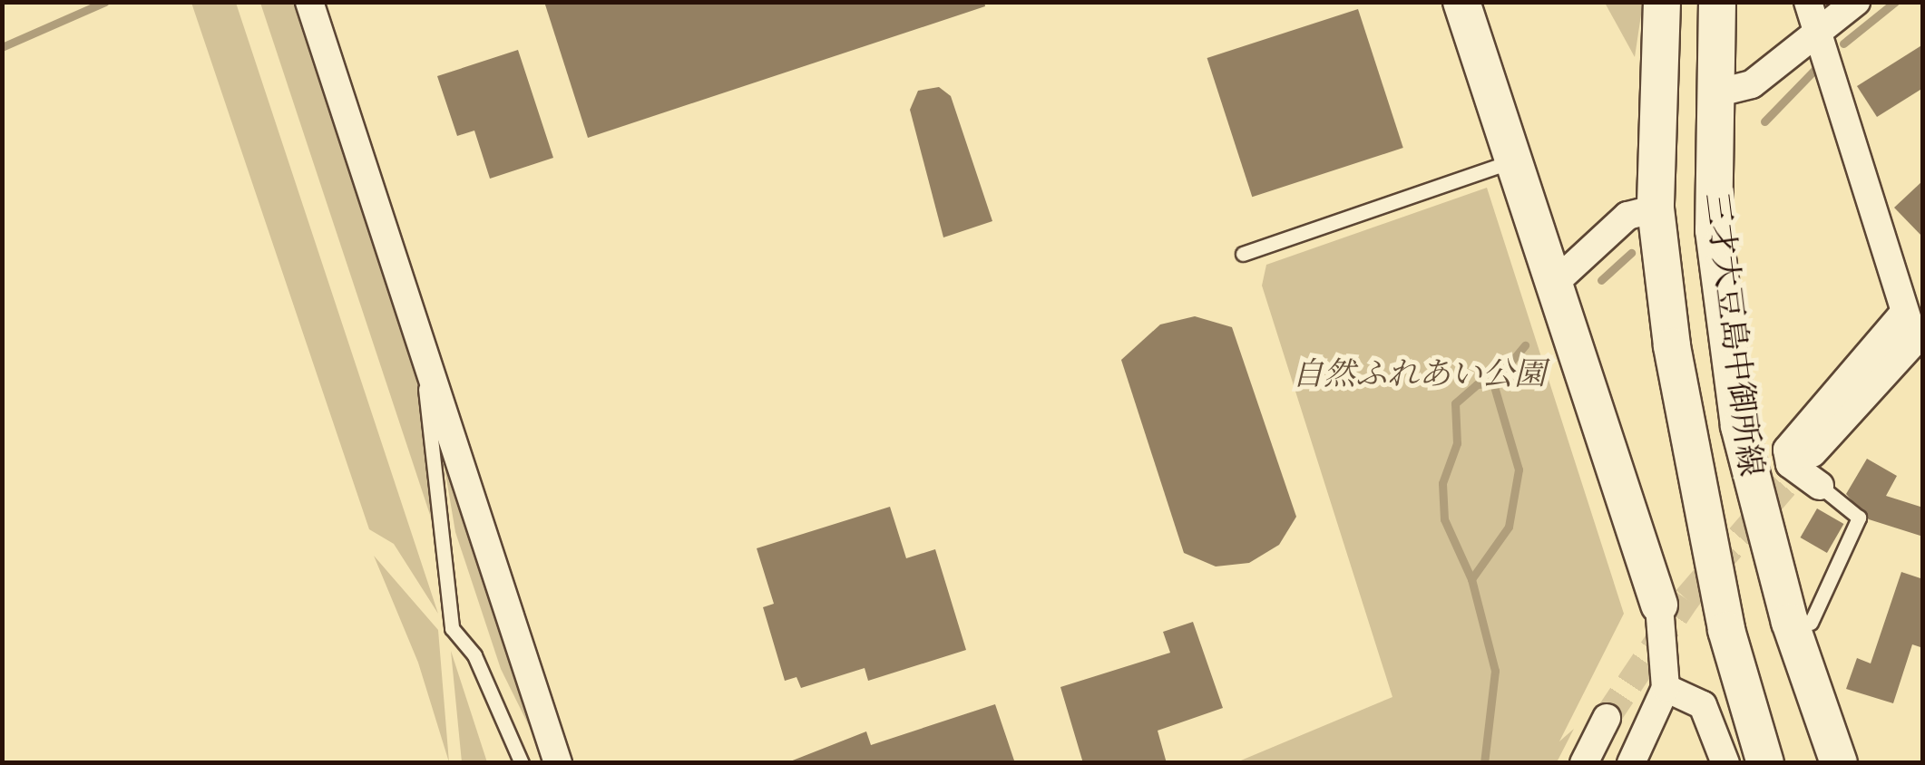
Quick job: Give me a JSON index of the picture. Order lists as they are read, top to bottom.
{
  "streets": {
    "main road": ["三才大豆島中御所線"]
  },
  "parks": ["自然ふれあい公園"]
}
